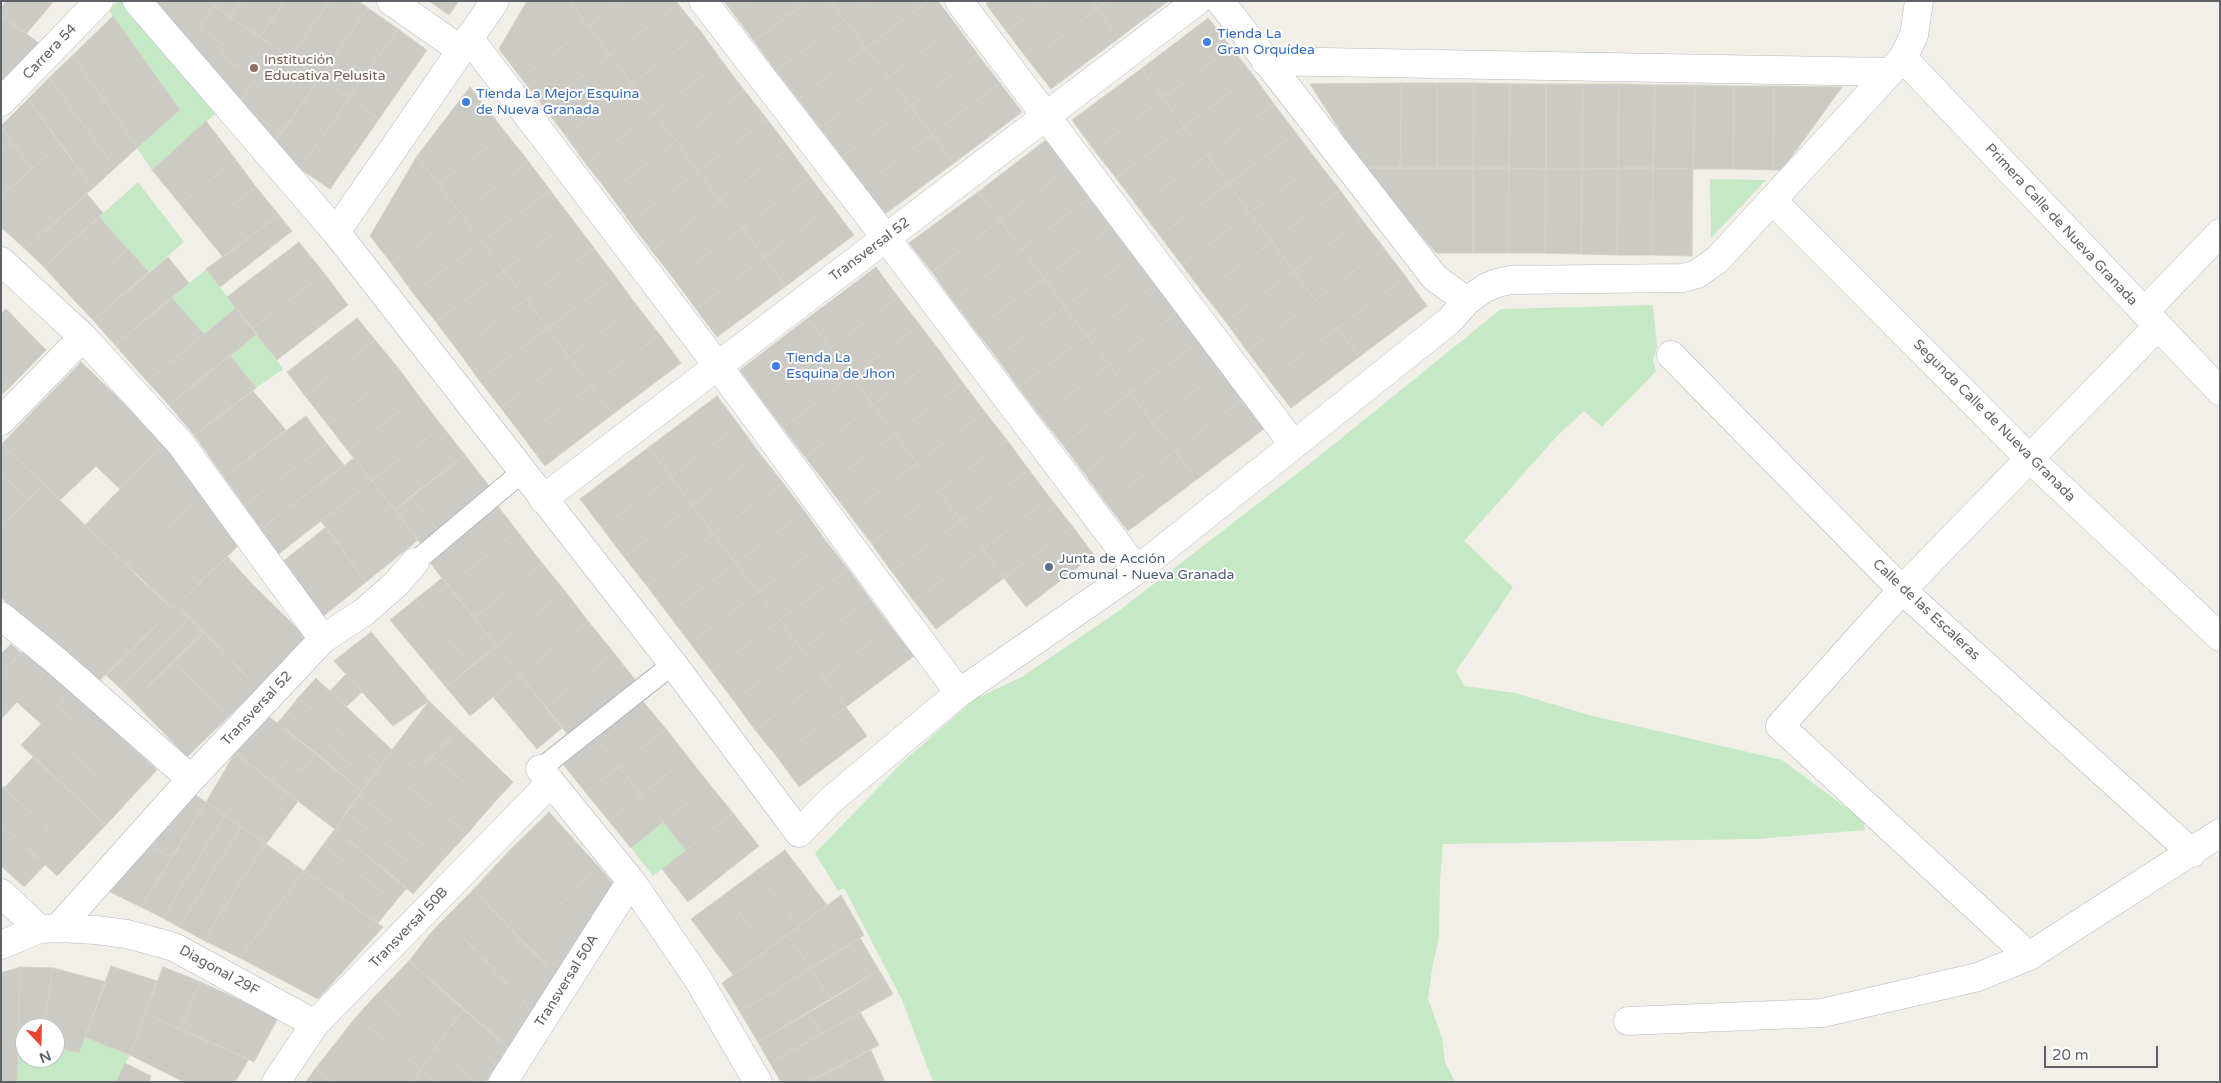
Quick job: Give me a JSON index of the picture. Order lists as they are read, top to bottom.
{
  "streets": {
    "street": [
      "Carrera 54",
      "Primera Calle de Nueva Granada",
      "Transversal 52",
      "Segunda Calle de Nueva Granada",
      "Calle de las Escaleras",
      "Transversal 50B",
      "Diagonal 29F",
      "Transversal 50A"
    ]
  },
  "crossings": [
    ["Transversal 52", "Diagonal 29F"],
    ["Transversal 50B", "Diagonal 29F"]
  ],
  "places": [
    "Tienda La Gran Orquídea",
    "Institución Educativa Pelusita",
    "Tienda La Mejor Esquina de Nueva Granada",
    "Tienda La Esquina de Jhon",
    "Junta de Acción Comunal - Nueva Granada"
  ],
  "scale_bar": "20 m",
  "north": "bottom"
}
